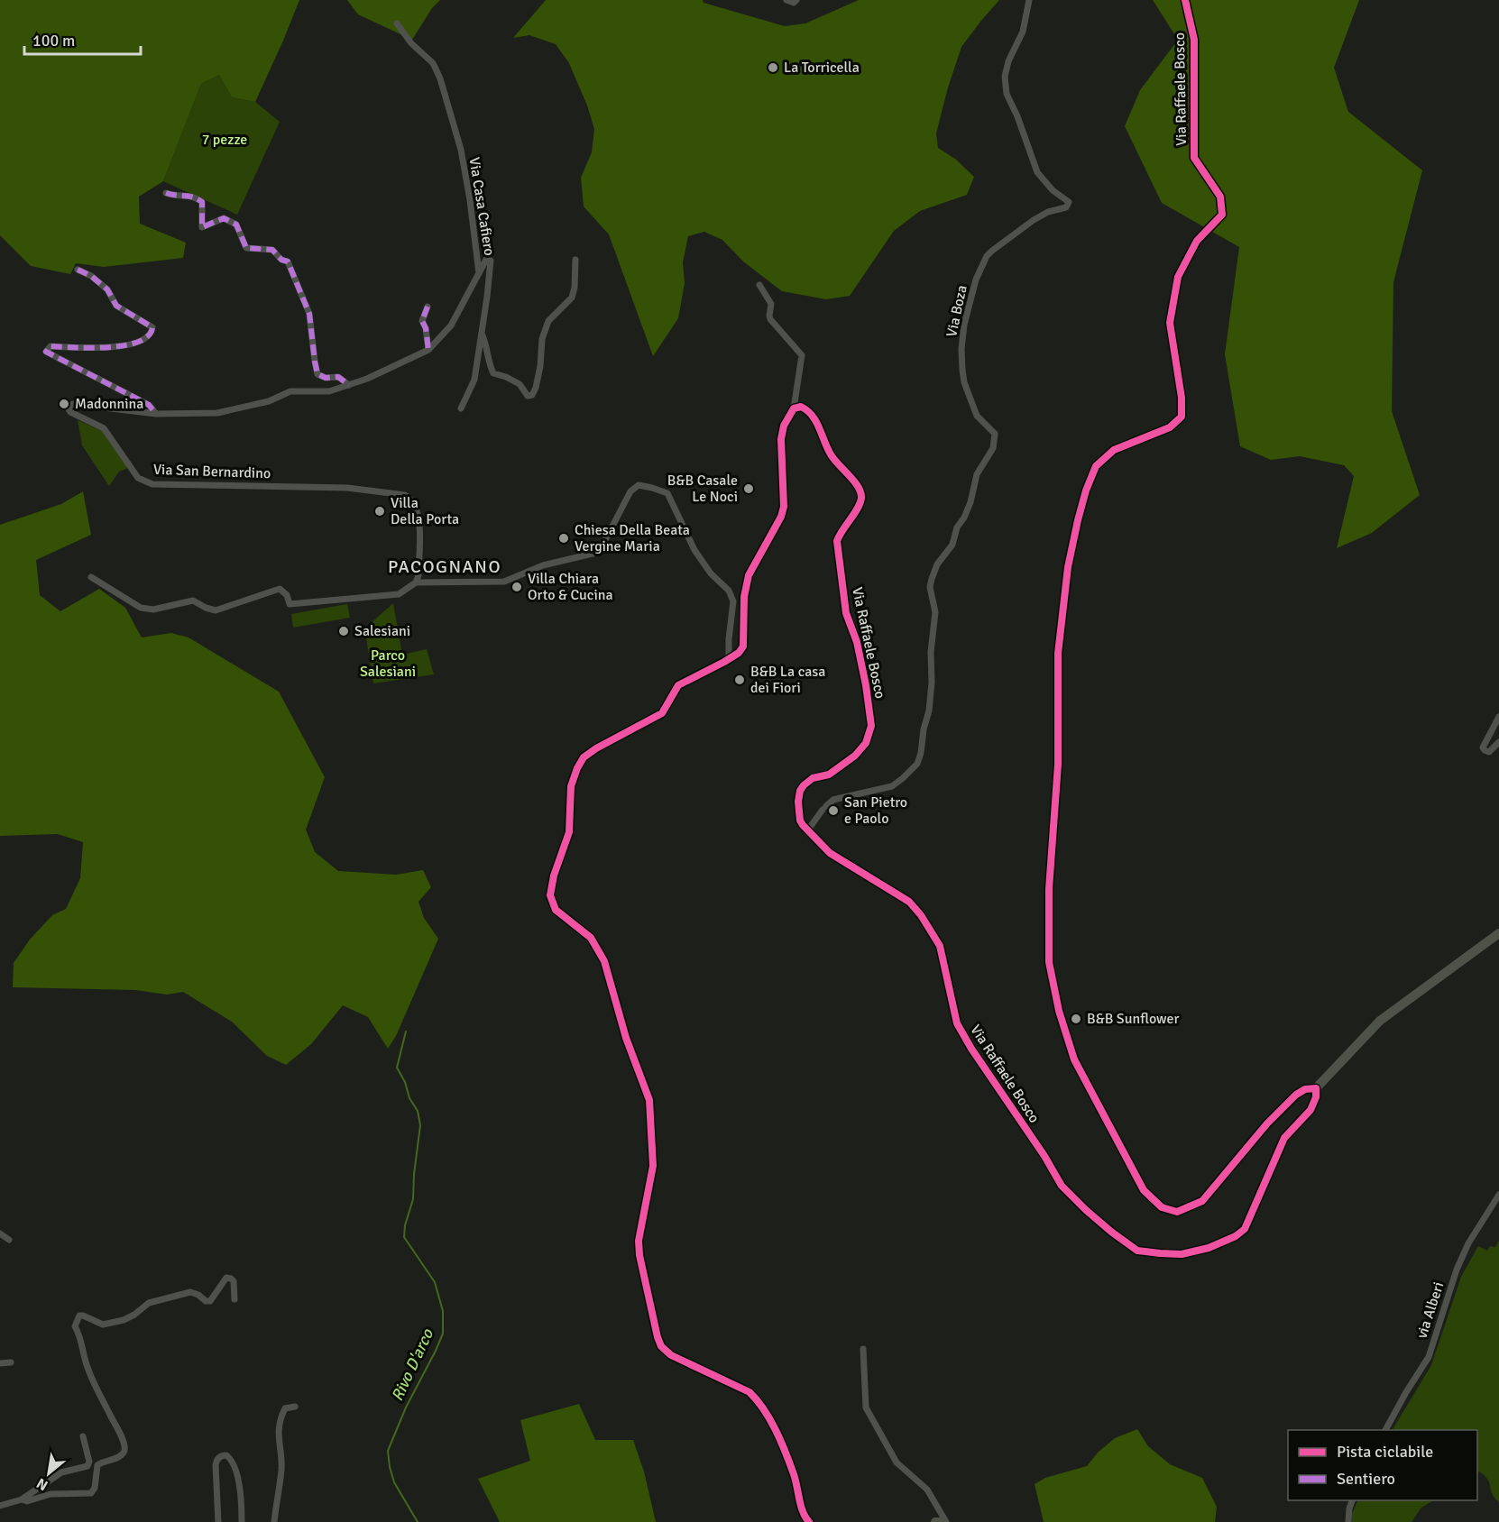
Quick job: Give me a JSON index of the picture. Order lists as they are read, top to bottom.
{
  "streets": {
    "street": [
      "Via Raffaele Bosco",
      "Via Casa Cafiero",
      "Via Boza",
      "Via San Bernardino",
      "via Alberi"
    ]
  },
  "crossings": [
    ["Via Raffaele Bosco", "Via Boza"],
    ["Via Casa Cafiero", "Via San Bernardino"]
  ],
  "districts": ["PACOGNANO"],
  "water": ["Rivo D'arco"],
  "parks": ["7 pezze", "Parco Salesiani"],
  "places": [
    "La Torricella",
    "Madonnina",
    "B&B Casale Le Noci",
    "Villa Della Porta",
    "Chiesa Della Beata Vergine Maria",
    "Villa Chiara Orto & Cucina",
    "Salesiani",
    "B&B La casa dei Fiori",
    "San Pietro e Paolo",
    "B&B Sunflower"
  ],
  "legend": ["Pista ciclabile", "Sentiero"],
  "scale_bar": "100 m",
  "north": "bottom left"
}
